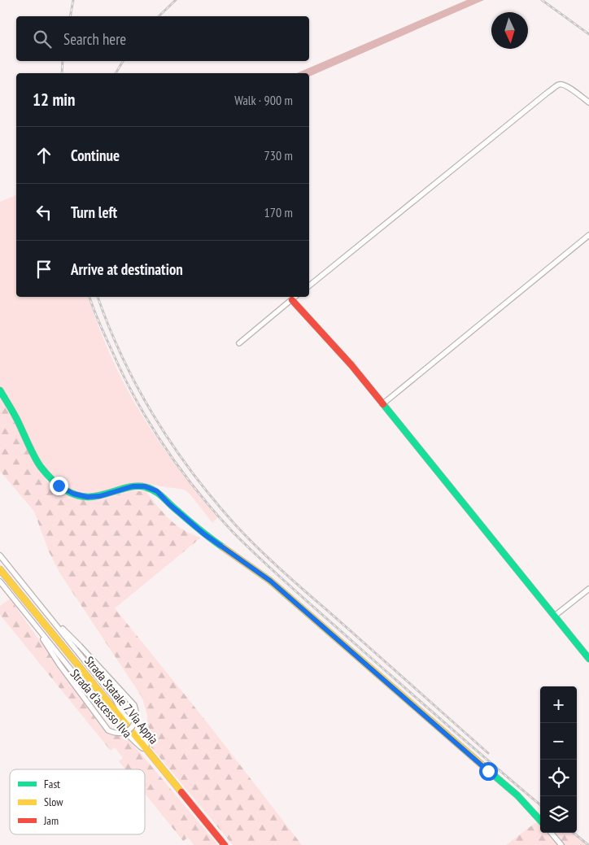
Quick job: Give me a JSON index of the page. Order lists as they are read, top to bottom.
{
  "streets": {
    "street": ["Strada Statale 7 Via Appia", "Strada d'accesso Ilva"]
  },
  "crossings": [
    ["Strada Statale 7 Via Appia", "Strada d'accesso Ilva"]
  ],
  "legend": ["Fast", "Slow", "Jam"],
  "north": "bottom",
  "page": {
    "search": "Search here",
    "heading": ["12 min", "Walk · 900 m"],
    "list": [
      ["Continue", "730 m"],
      ["Turn left", "170 m"],
      "Arrive at destination"
    ],
    "map_buttons": ["+", "−"]
  }
}
